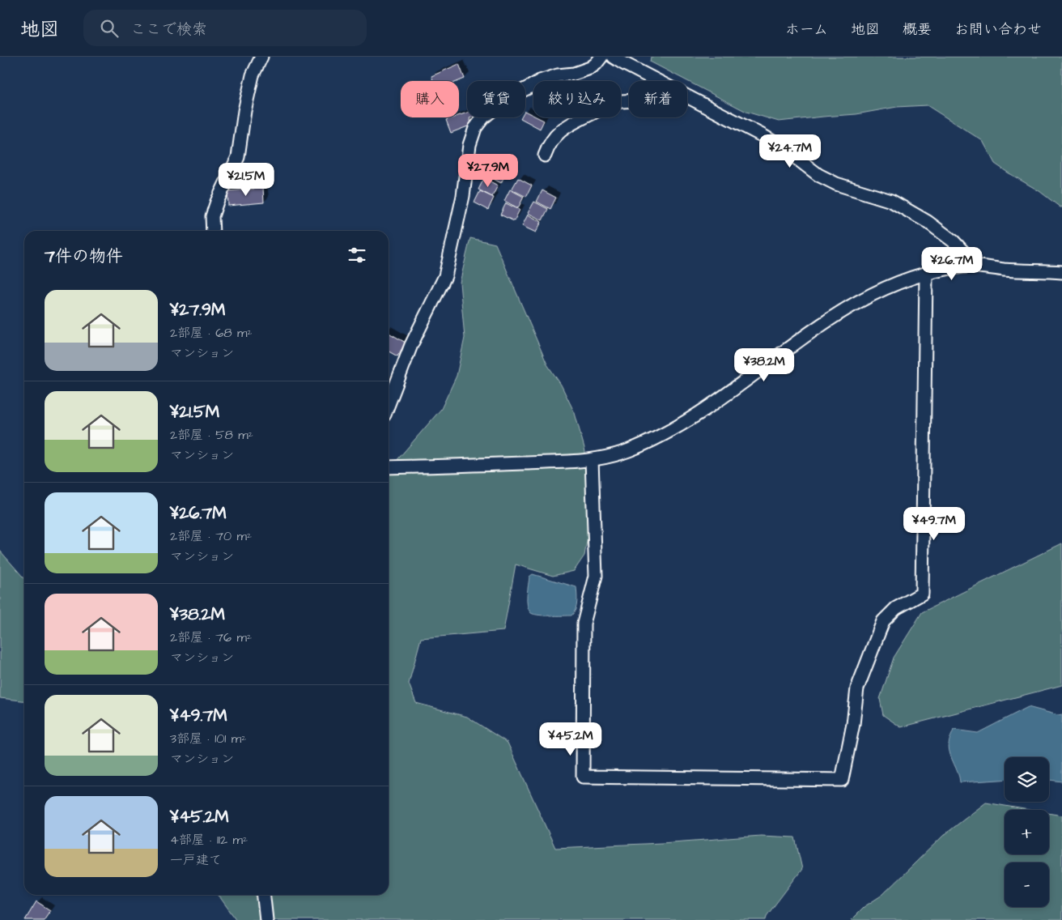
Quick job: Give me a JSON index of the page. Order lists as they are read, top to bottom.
{
  "page": {
    "header": "地図",
    "search": "ここで検索",
    "nav": [
      "ホーム",
      "地図",
      "概要",
      "お問い合わせ"
    ],
    "chip": [
      "購入",
      "賃貸",
      "絞り込み",
      "新着"
    ],
    "price": [
      "¥24.7M",
      "¥27.9M",
      "¥21.5M",
      "¥26.7M",
      "¥38.2M",
      "¥49.7M",
      "¥45.2M"
    ],
    "heading": "7件の物件",
    "list": [
      {
        "name": "¥27.9M",
        "note": "2部屋 · 68 m² · マンション"
      },
      {
        "name": "¥21.5M",
        "note": "2部屋 · 58 m² · マンション"
      },
      {
        "name": "¥26.7M",
        "note": "2部屋 · 70 m² · マンション"
      },
      {
        "name": "¥38.2M",
        "note": "2部屋 · 76 m² · マンション"
      },
      {
        "name": "¥49.7M",
        "note": "3部屋 · 101 m² · マンション"
      },
      {
        "name": "¥45.2M",
        "note": "4部屋 · 112 m² · 一戸建て"
      }
    ],
    "map_buttons": ["+", "−"]
  }
}
